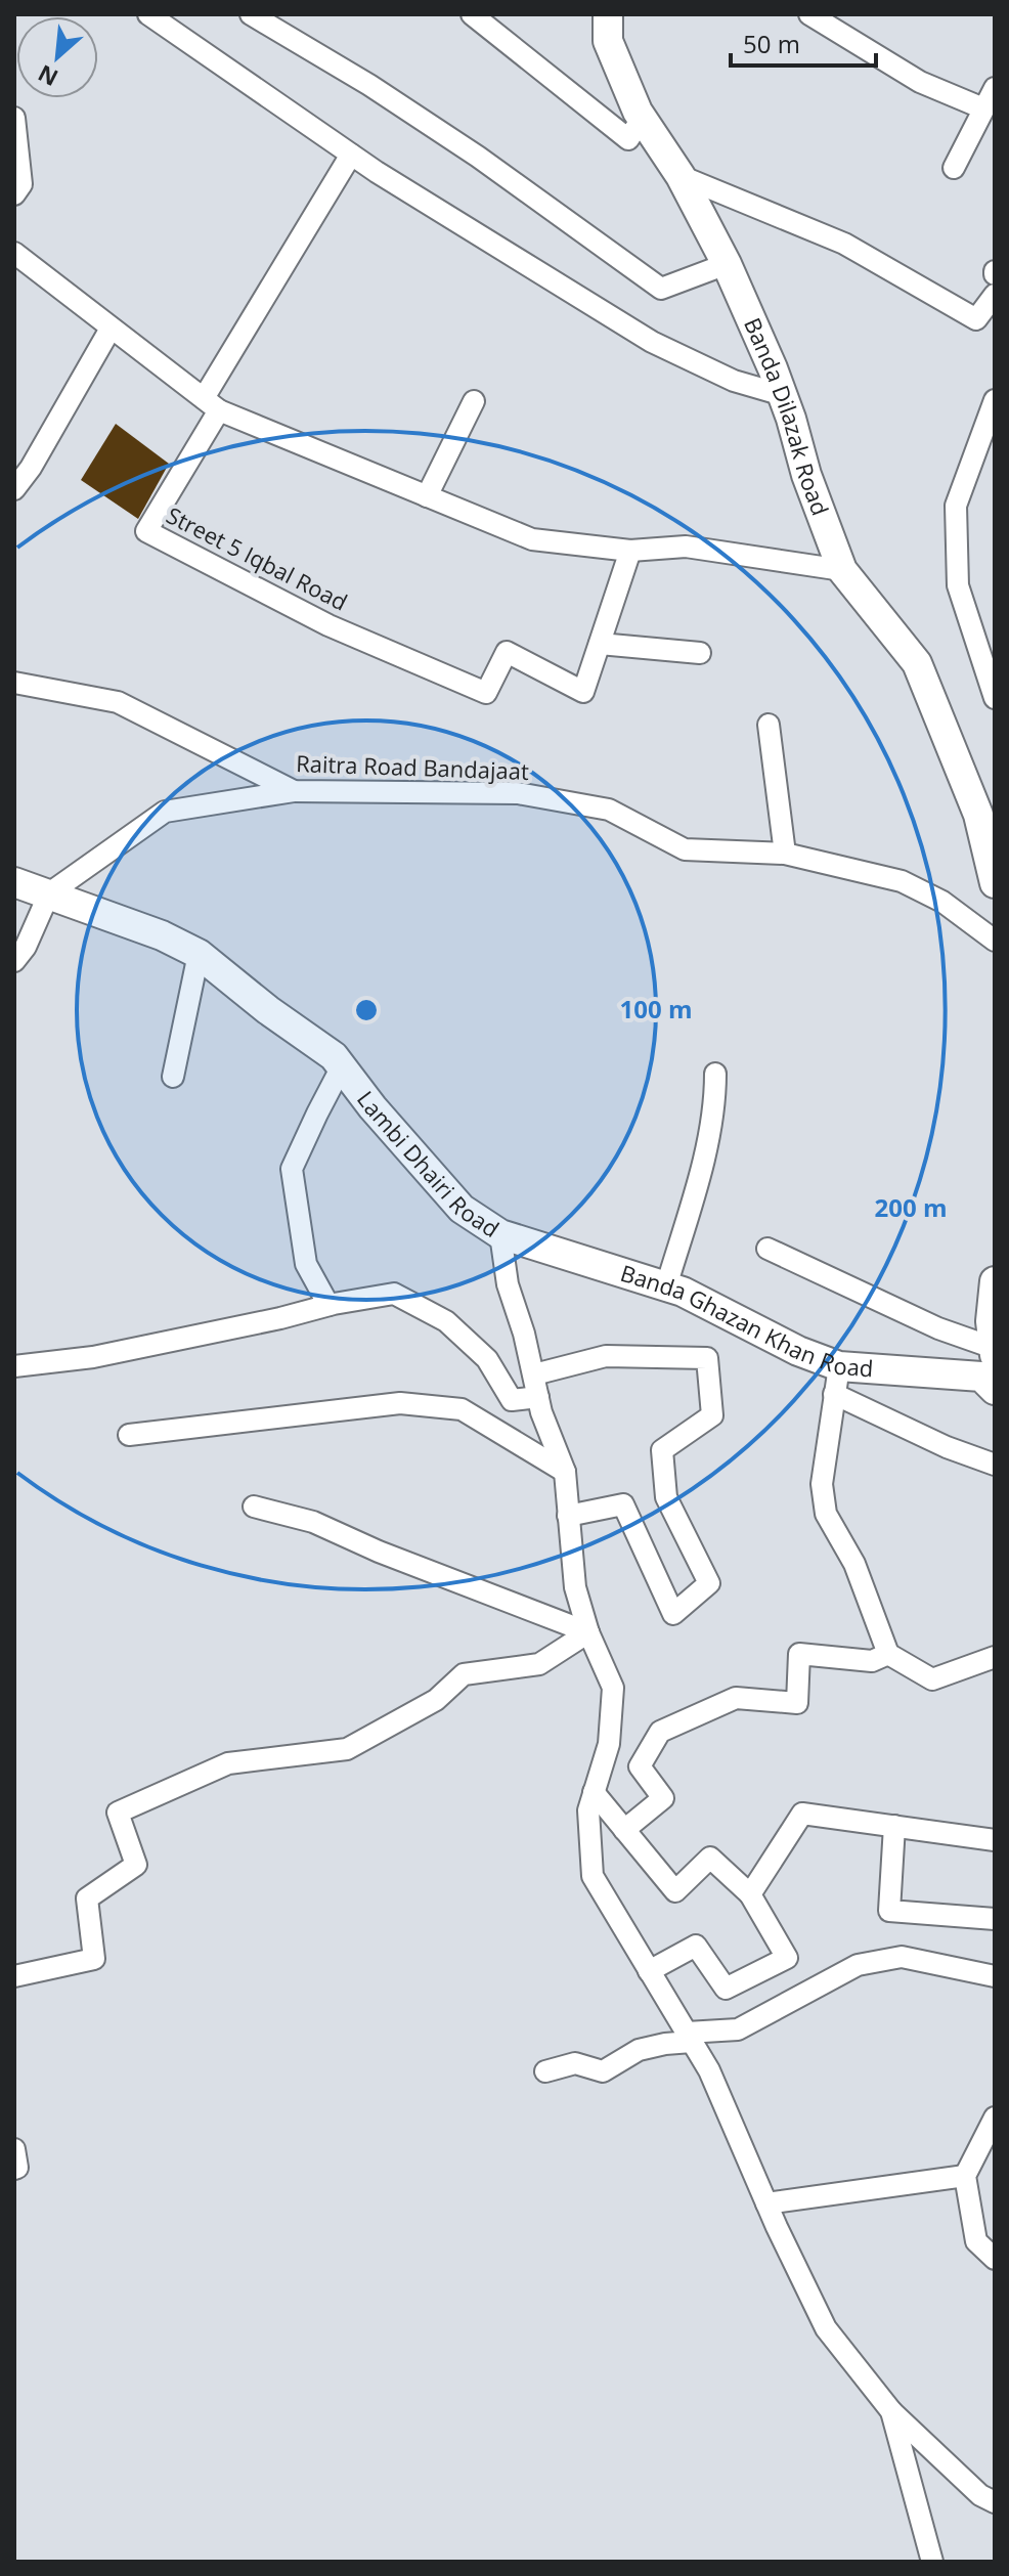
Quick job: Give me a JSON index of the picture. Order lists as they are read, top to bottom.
{
  "streets": {
    "street": [
      "Banda Dilazak Road",
      "Street 5 Iqbal Road",
      "Raitra Road Bandajaat",
      "Lambi Dhairi Road",
      "Banda Ghazan Khan Road"
    ]
  },
  "crossings": [
    ["Lambi Dhairi Road", "Banda Ghazan Khan Road"]
  ],
  "scale_bar": "50 m",
  "north": "bottom left",
  "rings": ["100 m", "200 m"]
}
